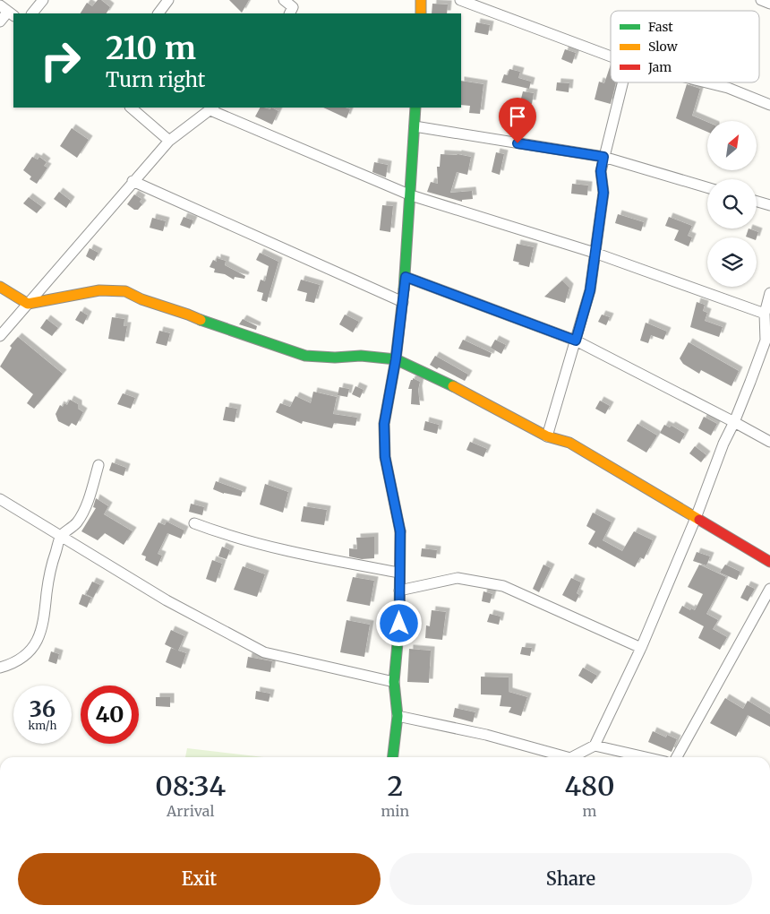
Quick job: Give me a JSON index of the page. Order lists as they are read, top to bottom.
{
  "legend": ["Fast", "Slow", "Jam"],
  "north": "top right",
  "page": {
    "turn": ["210 m", "Turn right"],
    "speed": "36 km/h",
    "limit": "40",
    "eta": [
      "08:34",
      "Arrival",
      "2",
      "min",
      "480",
      "m"
    ],
    "buttons": ["Exit", "Share"]
  }
}
